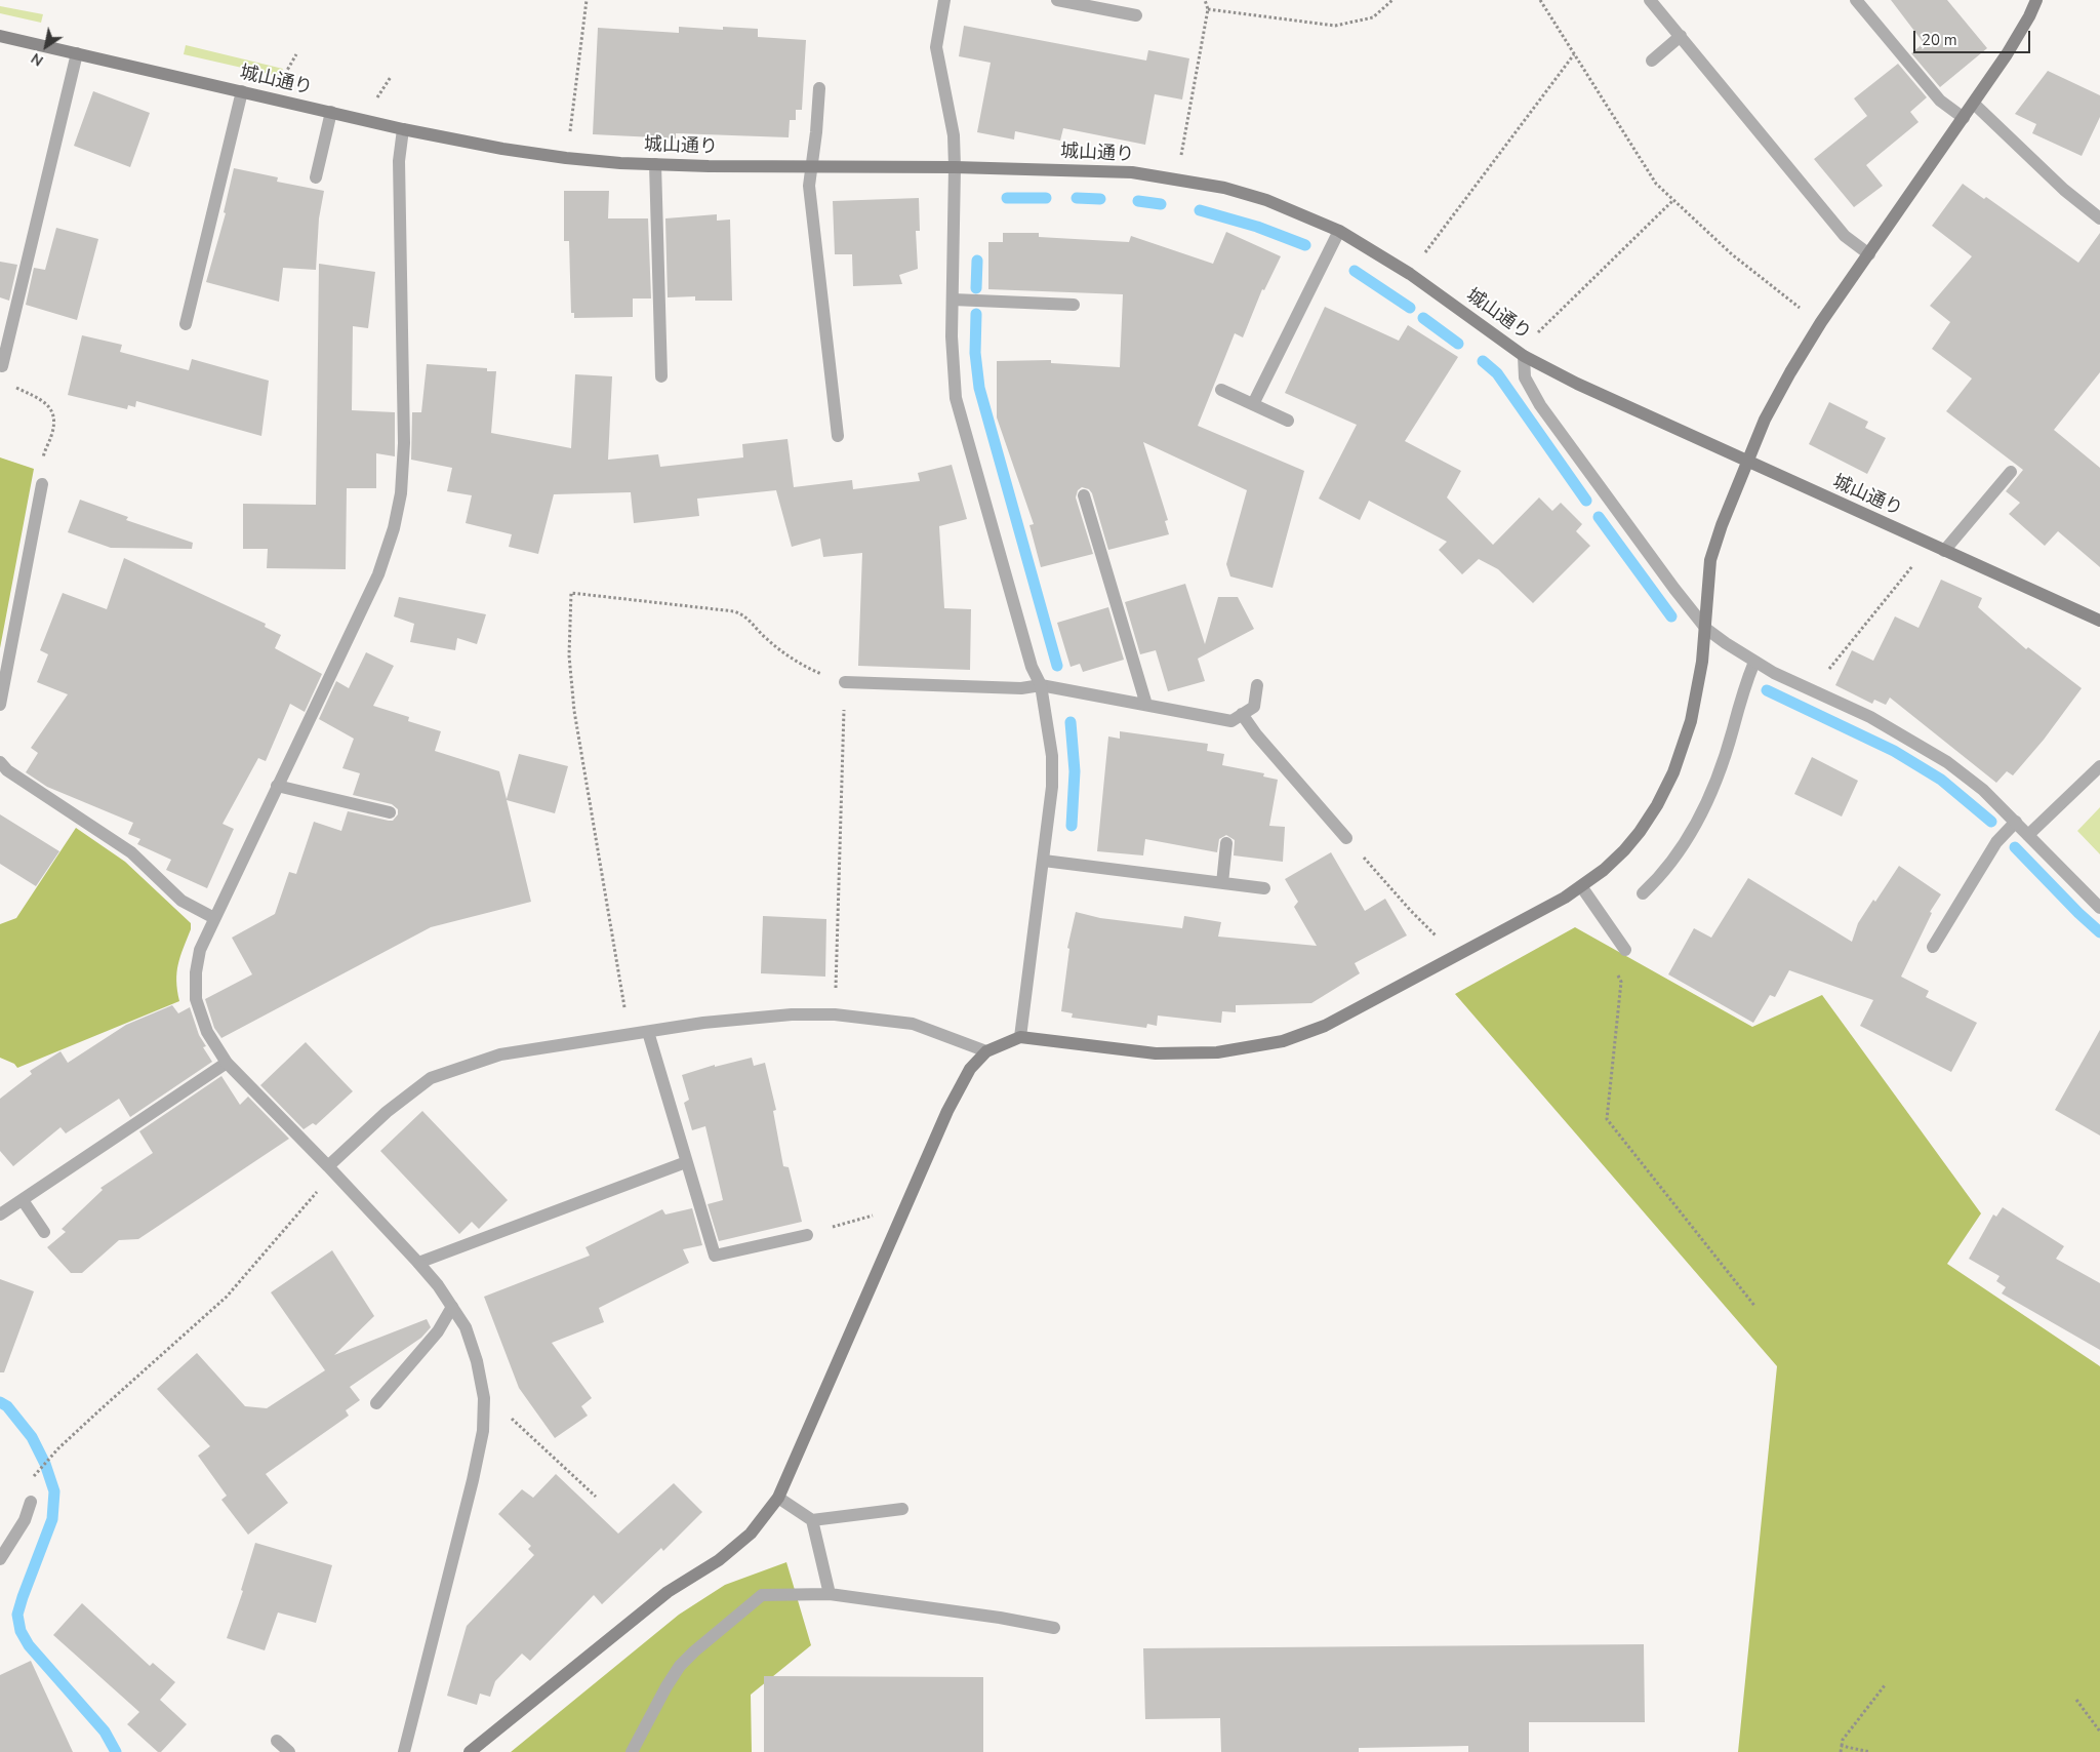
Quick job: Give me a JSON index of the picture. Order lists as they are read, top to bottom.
{
  "streets": {
    "street": ["城山通り"]
  },
  "scale_bar": "20 m",
  "north": "bottom left"
}
